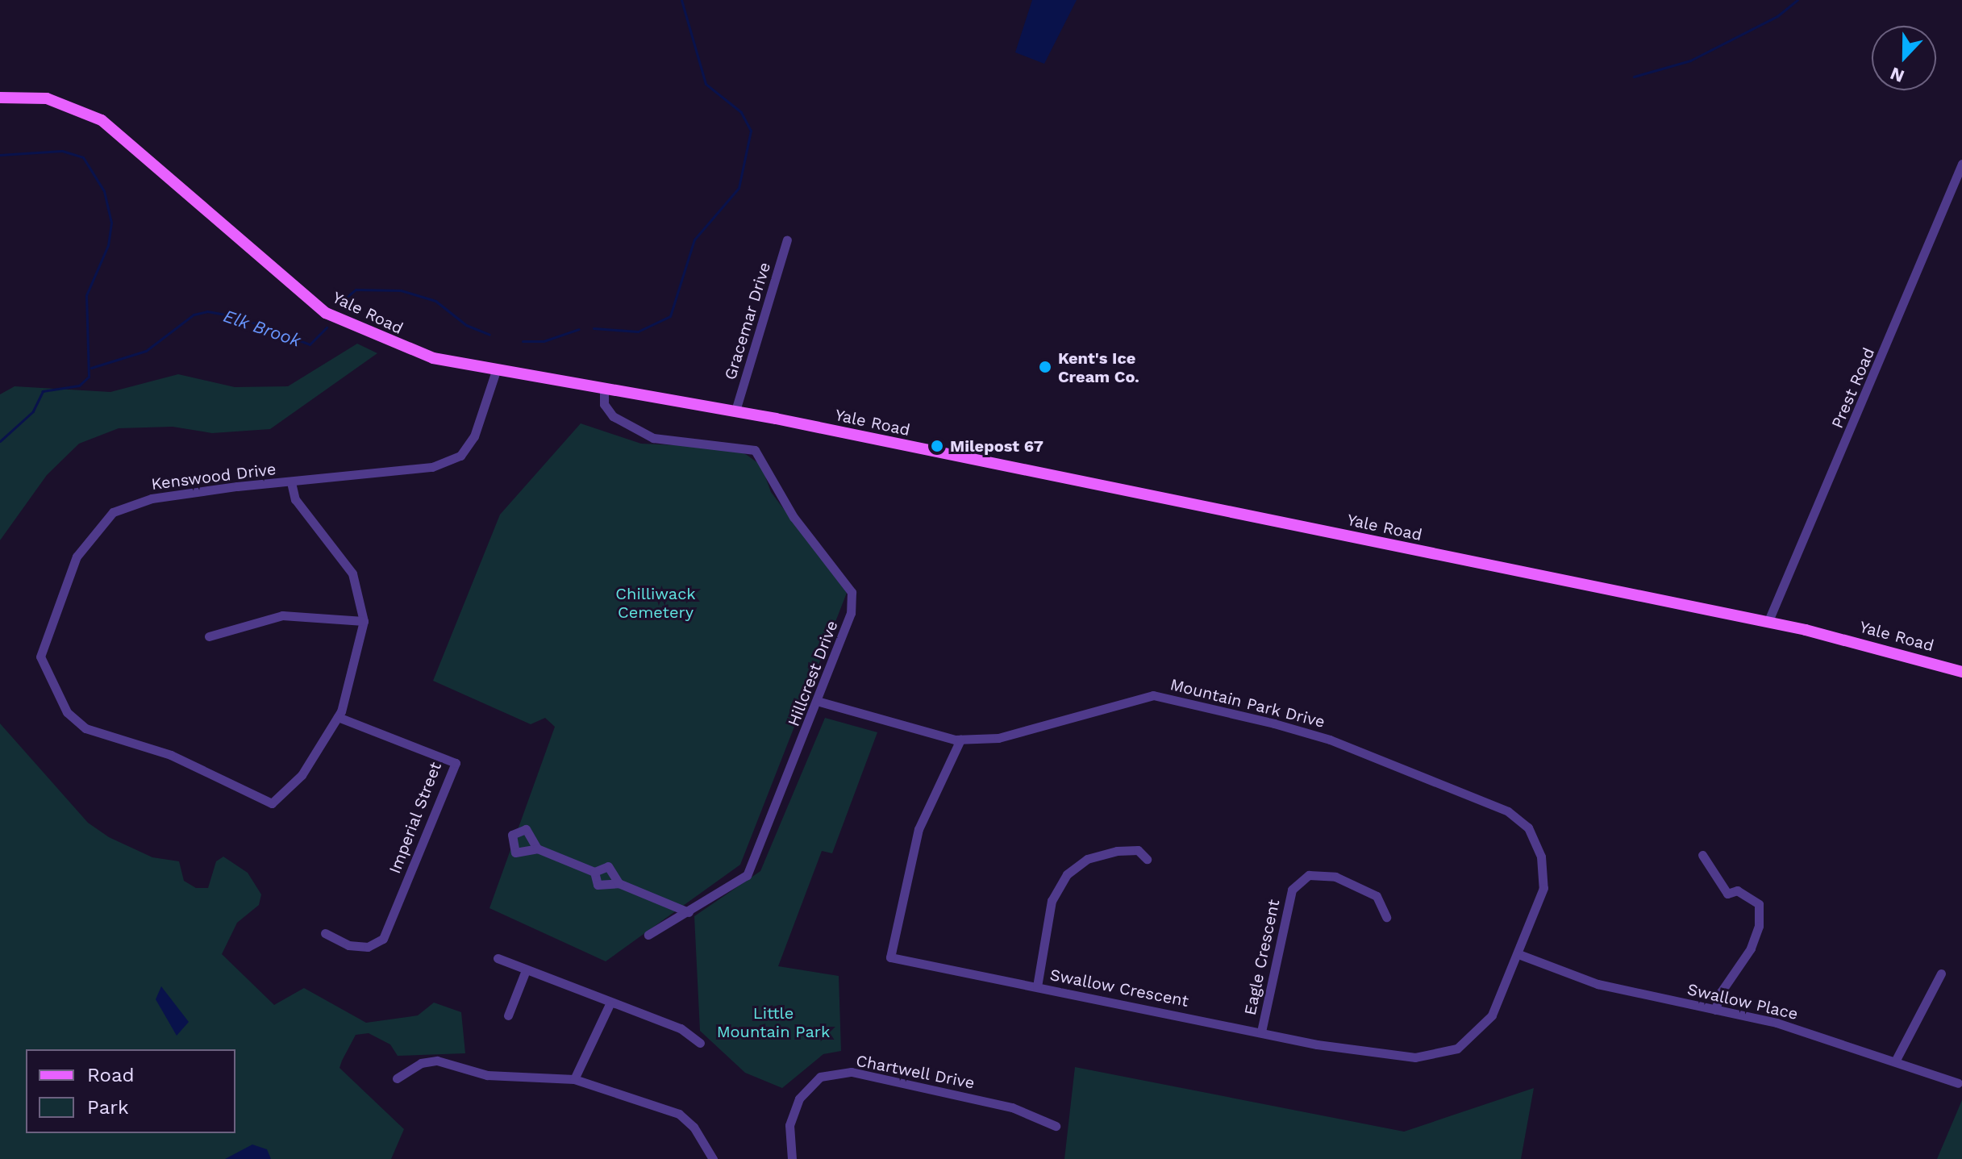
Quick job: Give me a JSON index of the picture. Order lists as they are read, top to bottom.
{
  "streets": {
    "main road": ["Yale Road"],
    "street": [
      "Gracemar Drive",
      "Prest Road",
      "Kenswood Drive",
      "Hillcrest Drive",
      "Mountain Park Drive",
      "Imperial Street",
      "Eagle Crescent",
      "Swallow Crescent",
      "Swallow Place",
      "Chartwell Drive"
    ]
  },
  "crossings": [
    ["Yale Road", "Gracemar Drive"],
    ["Yale Road", "Prest Road"],
    ["Yale Road", "Kenswood Drive"],
    ["Yale Road", "Hillcrest Drive"],
    ["Kenswood Drive", "Imperial Street"],
    ["Hillcrest Drive", "Mountain Park Drive"],
    ["Mountain Park Drive", "Swallow Crescent"],
    ["Mountain Park Drive", "Swallow Place"],
    ["Eagle Crescent", "Swallow Crescent"],
    ["Swallow Crescent", "Swallow Place"]
  ],
  "water": ["Elk Brook"],
  "parks": ["Chilliwack Cemetery", "Little Mountain Park"],
  "places": ["Kent's Ice Cream Co.", "Milepost 67"],
  "legend": ["Road", "Park"],
  "north": "bottom"
}
